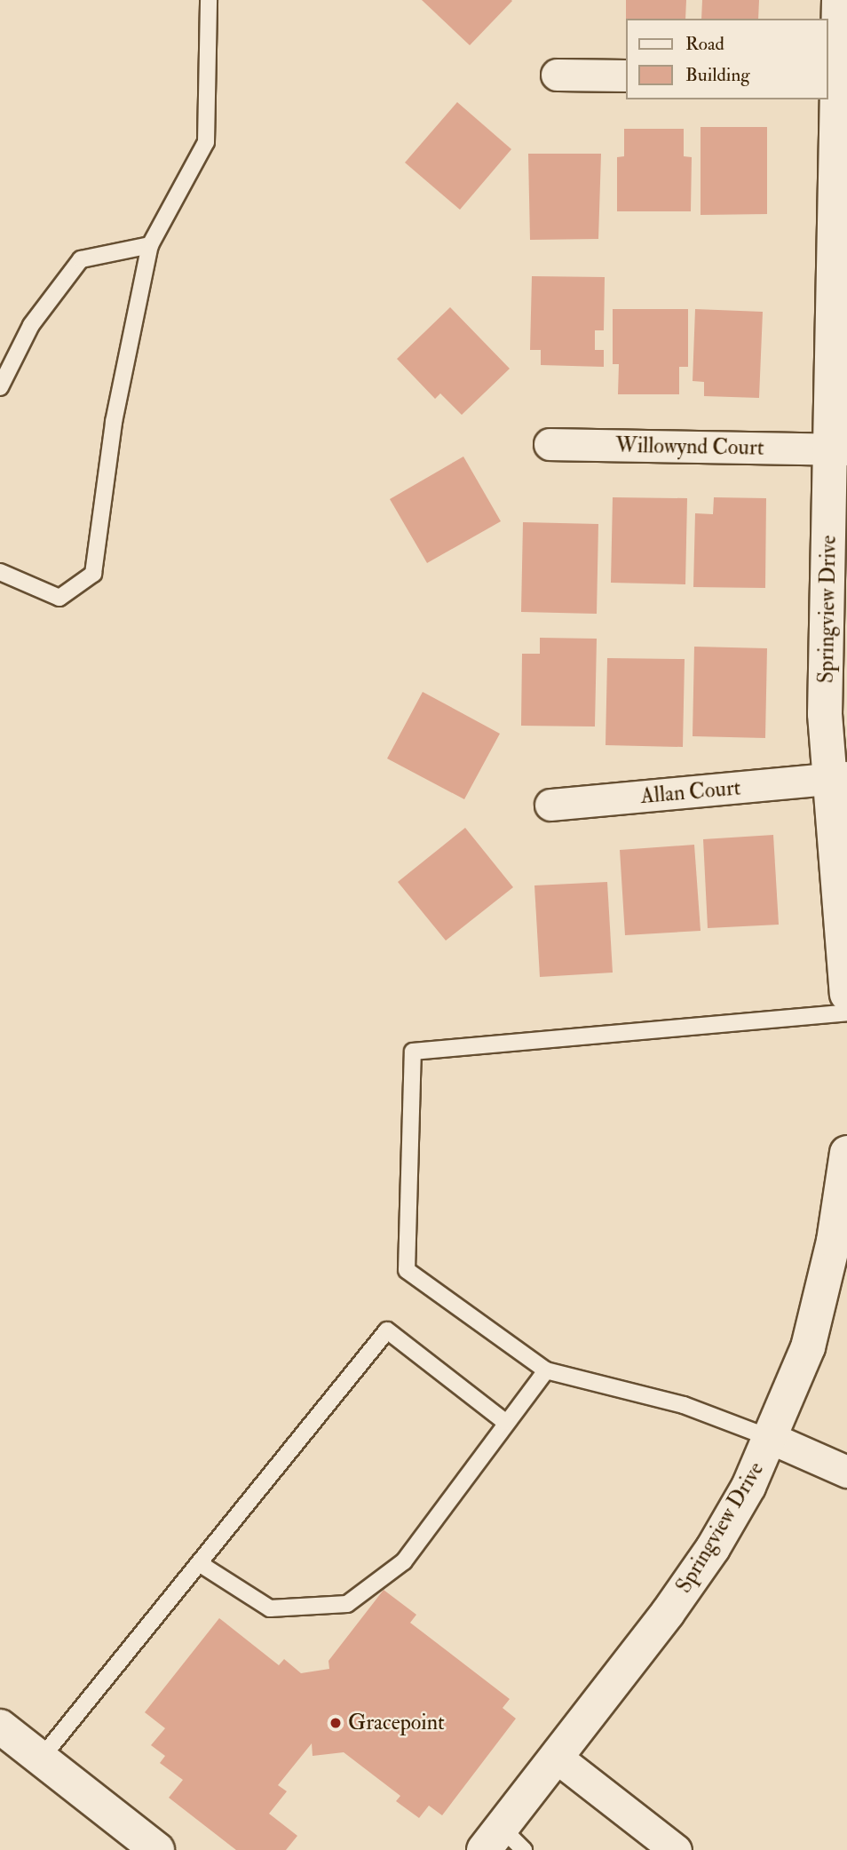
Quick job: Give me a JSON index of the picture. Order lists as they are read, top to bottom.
{
  "streets": {
    "street": ["Willowynd Court", "Springview Drive", "Allan Court"]
  },
  "crossings": [
    ["Willowynd Court", "Springview Drive"],
    ["Springview Drive", "Allan Court"]
  ],
  "places": ["Gracepoint"],
  "legend": ["Road", "Building"]
}
